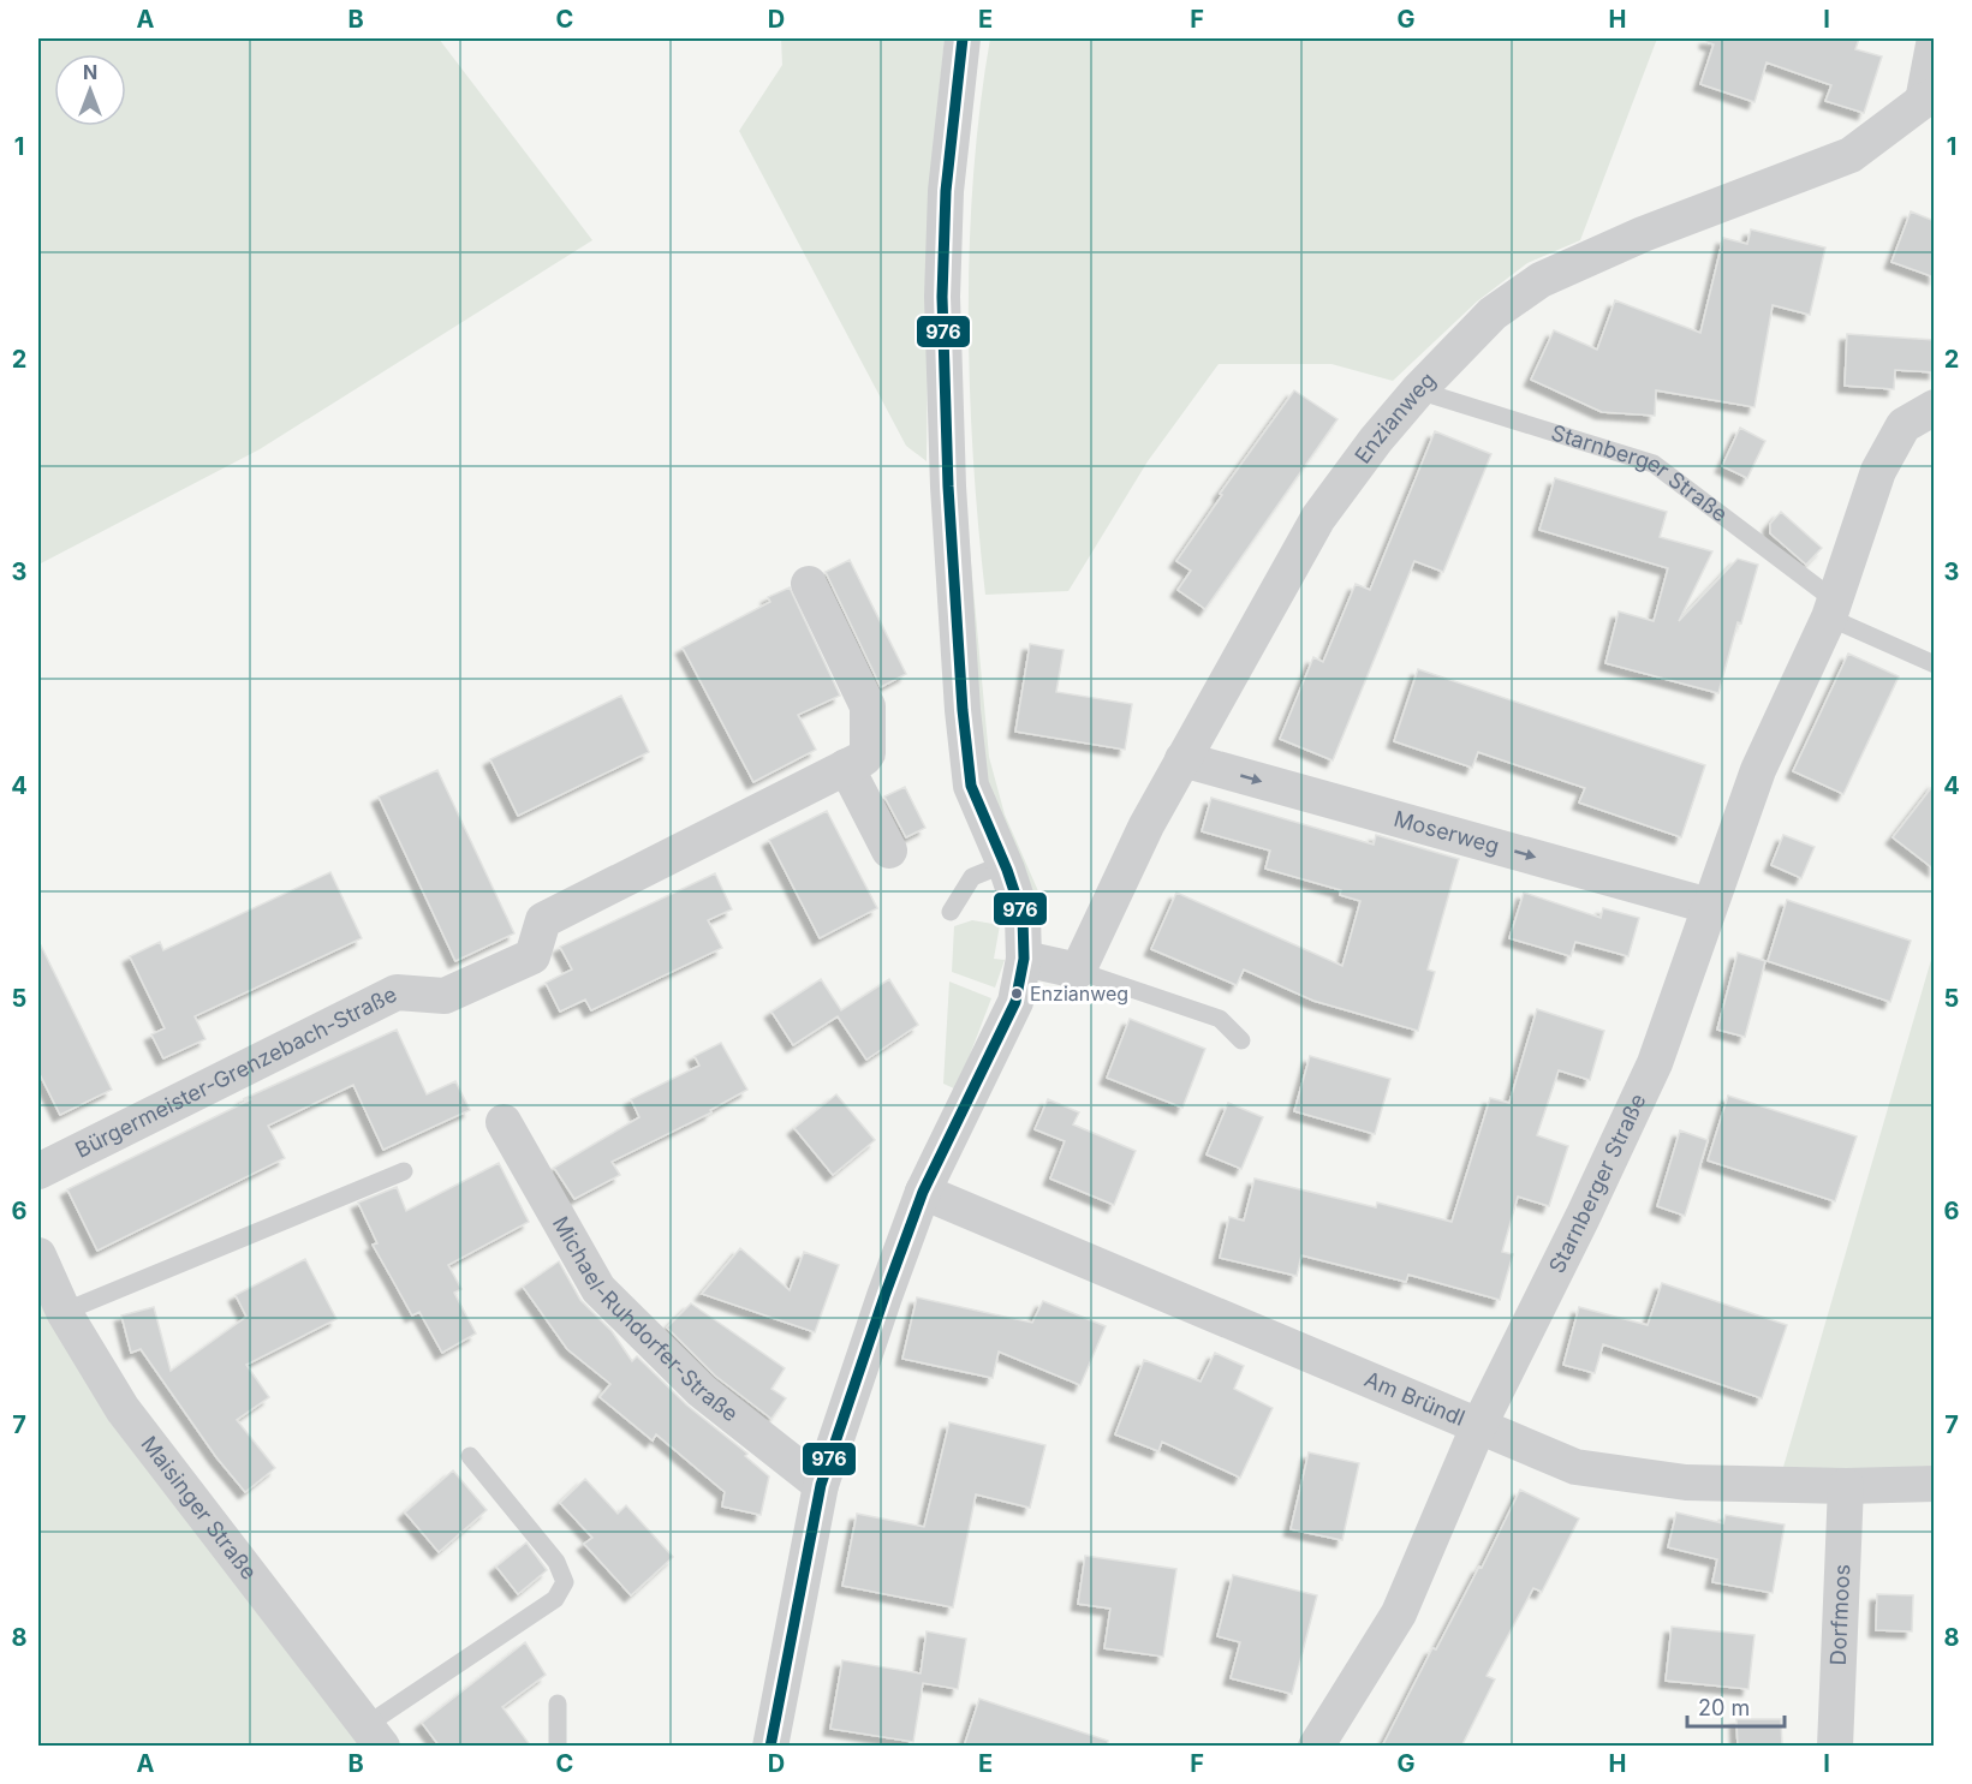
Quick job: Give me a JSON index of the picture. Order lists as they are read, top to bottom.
{
  "streets": {
    "street": [
      "Enzianweg",
      "Starnberger Straße",
      "Moserweg",
      "Bürgermeister-Grenzebach-Straße",
      "Michael-Ruhdorfer-Straße",
      "Am Bründl",
      "Maisinger Straße",
      "Dorfmoos"
    ]
  },
  "crossings": [
    ["Enzianweg", "Starnberger Straße"],
    ["Enzianweg", "Moserweg"],
    ["Starnberger Straße", "Moserweg"],
    ["Starnberger Straße", "Am Bründl"],
    ["Am Bründl", "Dorfmoos"]
  ],
  "one_way": ["Moserweg"],
  "places": ["Enzianweg"],
  "lines": ["transit line 976"],
  "scale_bar": "20 m",
  "north": "top",
  "grid": {
    "columns": [
      "A",
      "B",
      "C",
      "D",
      "E",
      "F",
      "G",
      "H",
      "I"
    ],
    "rows": [
      "1",
      "2",
      "3",
      "4",
      "5",
      "6",
      "7",
      "8"
    ]
  }
}
